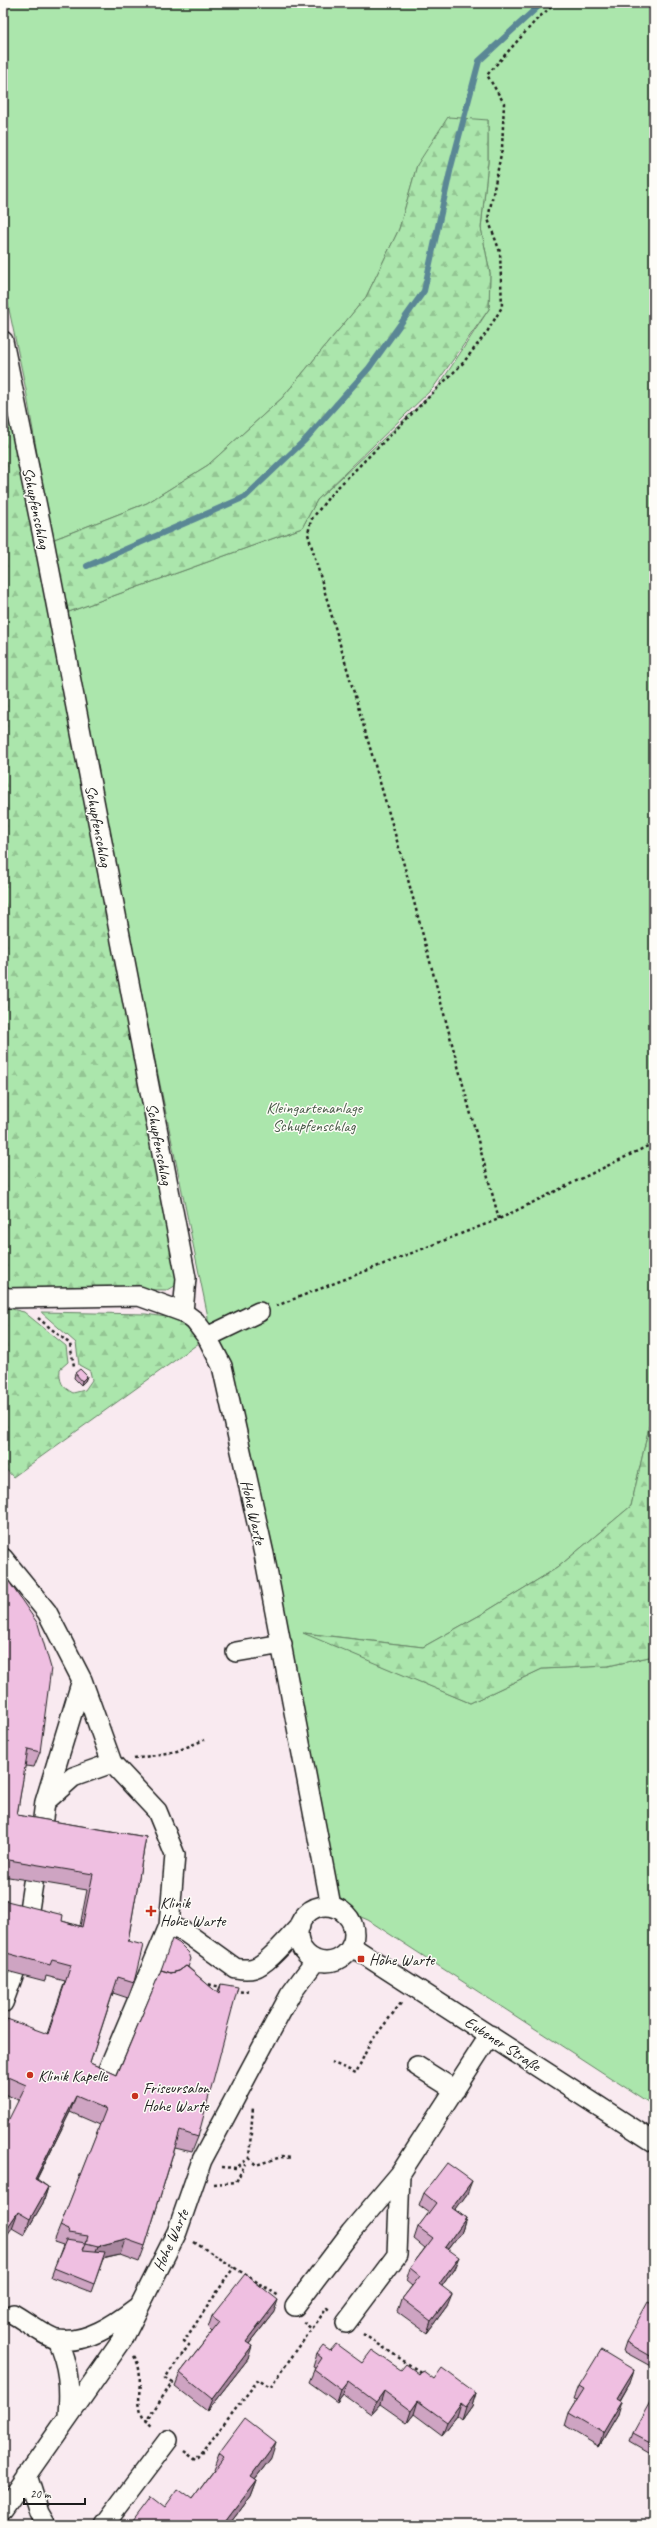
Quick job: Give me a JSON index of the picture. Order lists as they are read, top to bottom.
{
  "streets": {
    "street": ["Schupfenschlag", "Hohe Warte", "Eubener Straße"]
  },
  "crossings": [
    ["Schupfenschlag", "Hohe Warte"],
    ["Hohe Warte", "Eubener Straße"]
  ],
  "parks": ["Kleingartenanlage Schupfenschlag"],
  "places": {
    "health": ["Klinik Hohe Warte"],
    "transit": ["Hohe Warte"],
    "other": ["Klinik Kapelle", "Friseursalon Hohe Warte"]
  },
  "scale_bar": "20 m"
}
